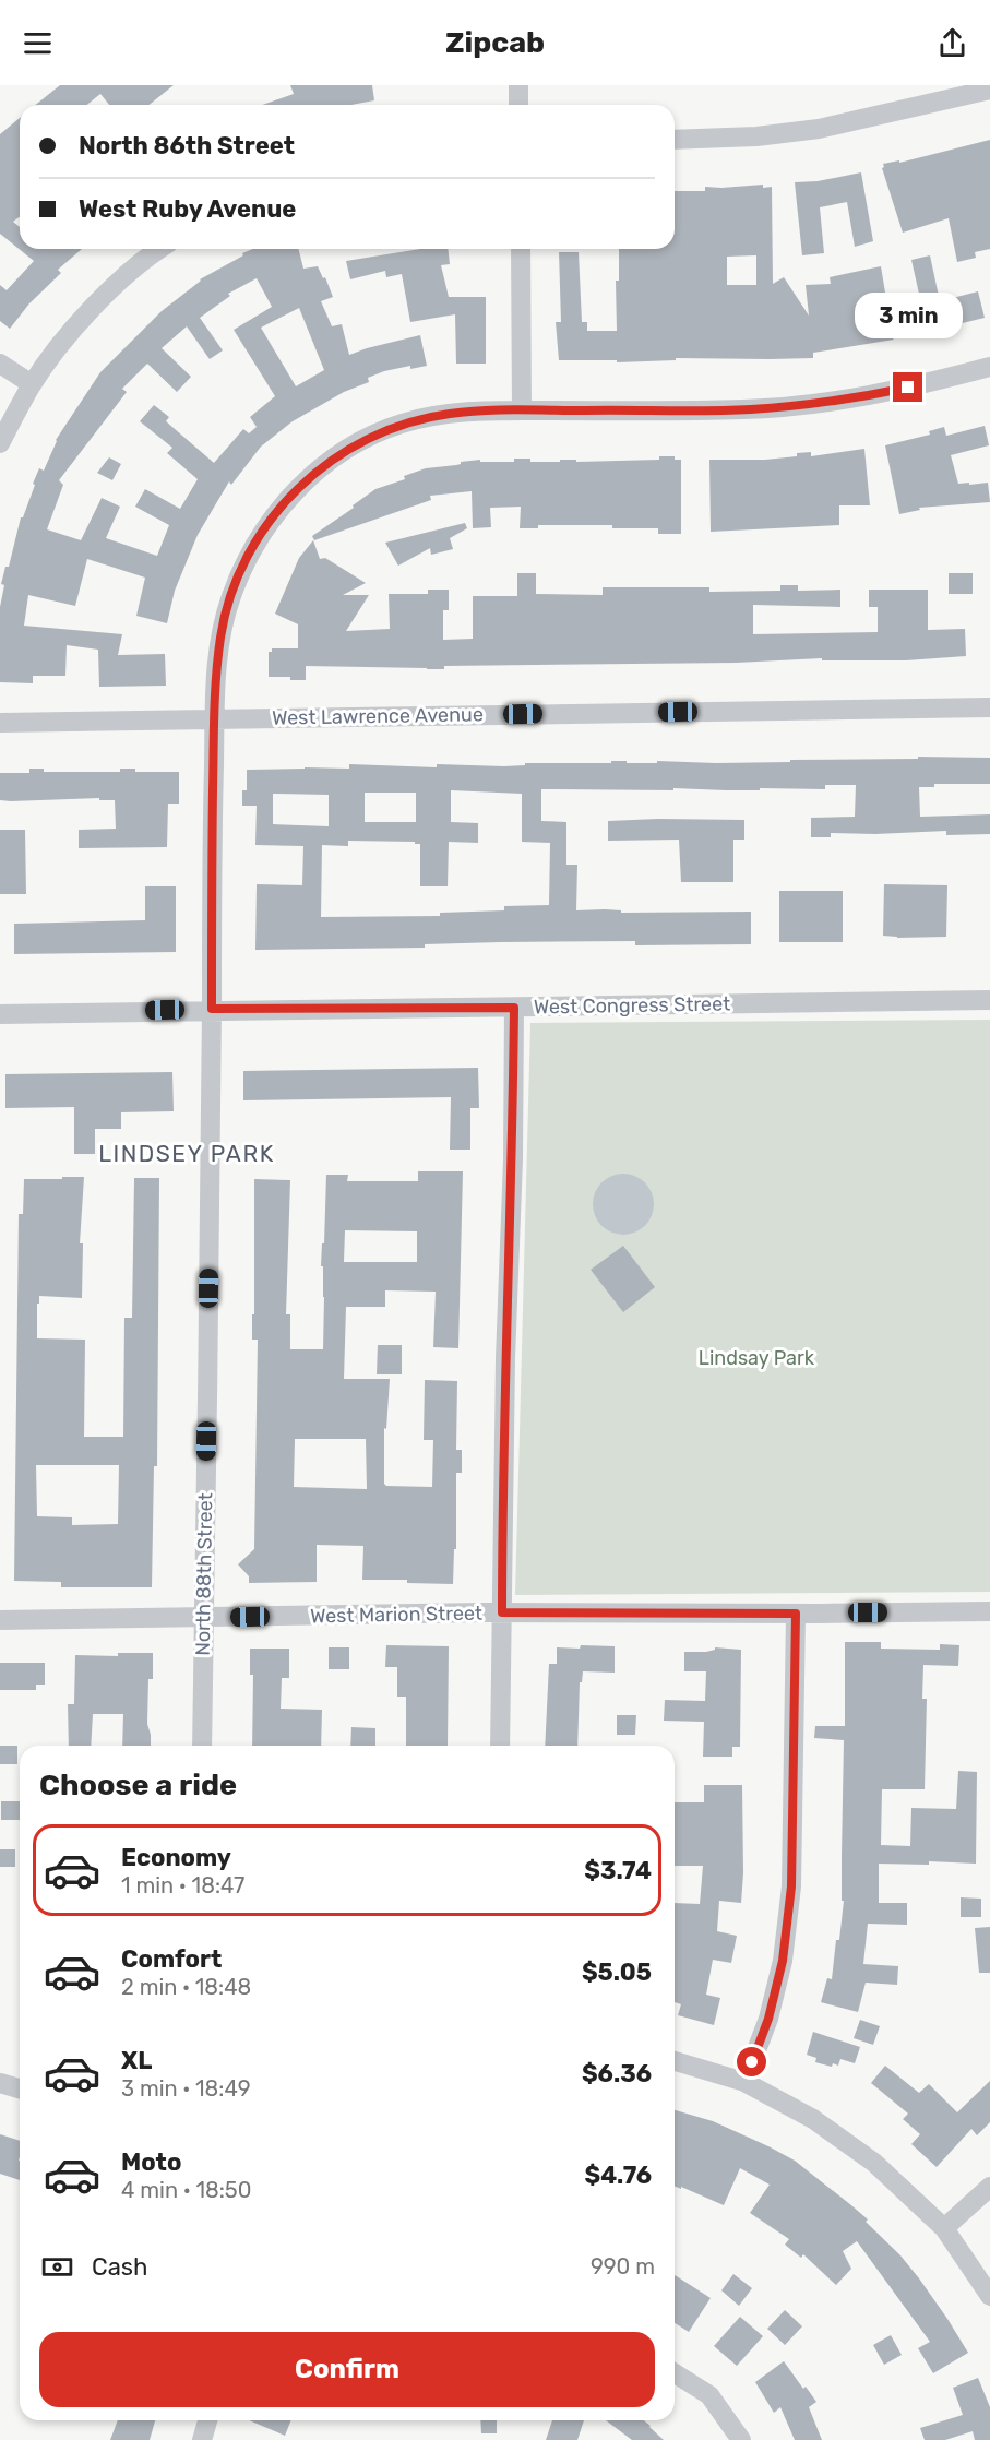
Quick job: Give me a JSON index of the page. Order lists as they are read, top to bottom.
{
  "streets": {
    "street": [
      "West Lawrence Avenue",
      "West Congress Street",
      "North 88th Street",
      "West Marion Street"
    ]
  },
  "crossings": [
    ["West Lawrence Avenue", "North 88th Street"],
    ["West Congress Street", "North 88th Street"],
    ["North 88th Street", "West Marion Street"]
  ],
  "districts": ["LINDSEY PARK"],
  "parks": ["Lindsay Park"],
  "page": {
    "header": "Zipcab",
    "banner": ["North 86th Street", "West Ruby Avenue"],
    "bubble": "3 min",
    "heading": "Choose a ride",
    "list": [
      {
        "name": "Economy",
        "note": "1 min · 18:47",
        "value": "$3.74"
      },
      {
        "name": "Comfort",
        "note": "2 min · 18:48",
        "value": "$5.05"
      },
      {
        "name": "XL",
        "note": "3 min · 18:49",
        "value": "$6.36"
      },
      {
        "name": "Moto",
        "note": "4 min · 18:50",
        "value": "$4.76"
      }
    ],
    "pay": ["Cash", "990 m"],
    "buttons": "Confirm"
  }
}
